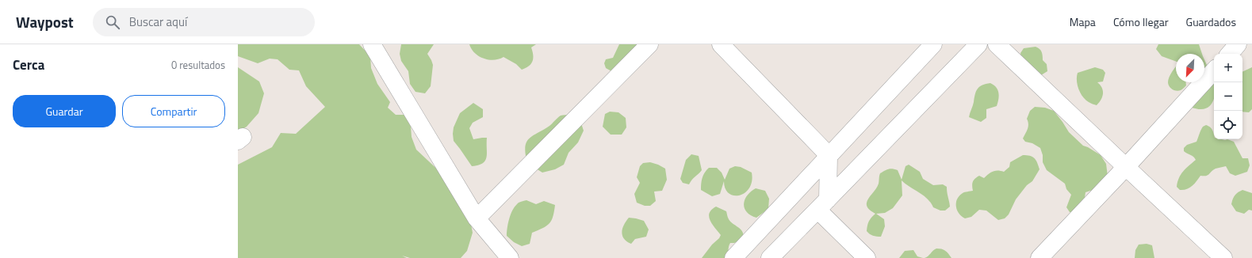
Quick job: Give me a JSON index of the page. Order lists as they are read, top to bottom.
{
  "north": "bottom left",
  "page": {
    "header": "Waypost",
    "search": "Buscar aquí",
    "nav": ["Mapa", "Cómo llegar", "Guardados"],
    "heading": ["Cerca", "0 resultados"],
    "map_buttons": ["+", "−"],
    "buttons": ["Guardar", "Compartir"]
  }
}
